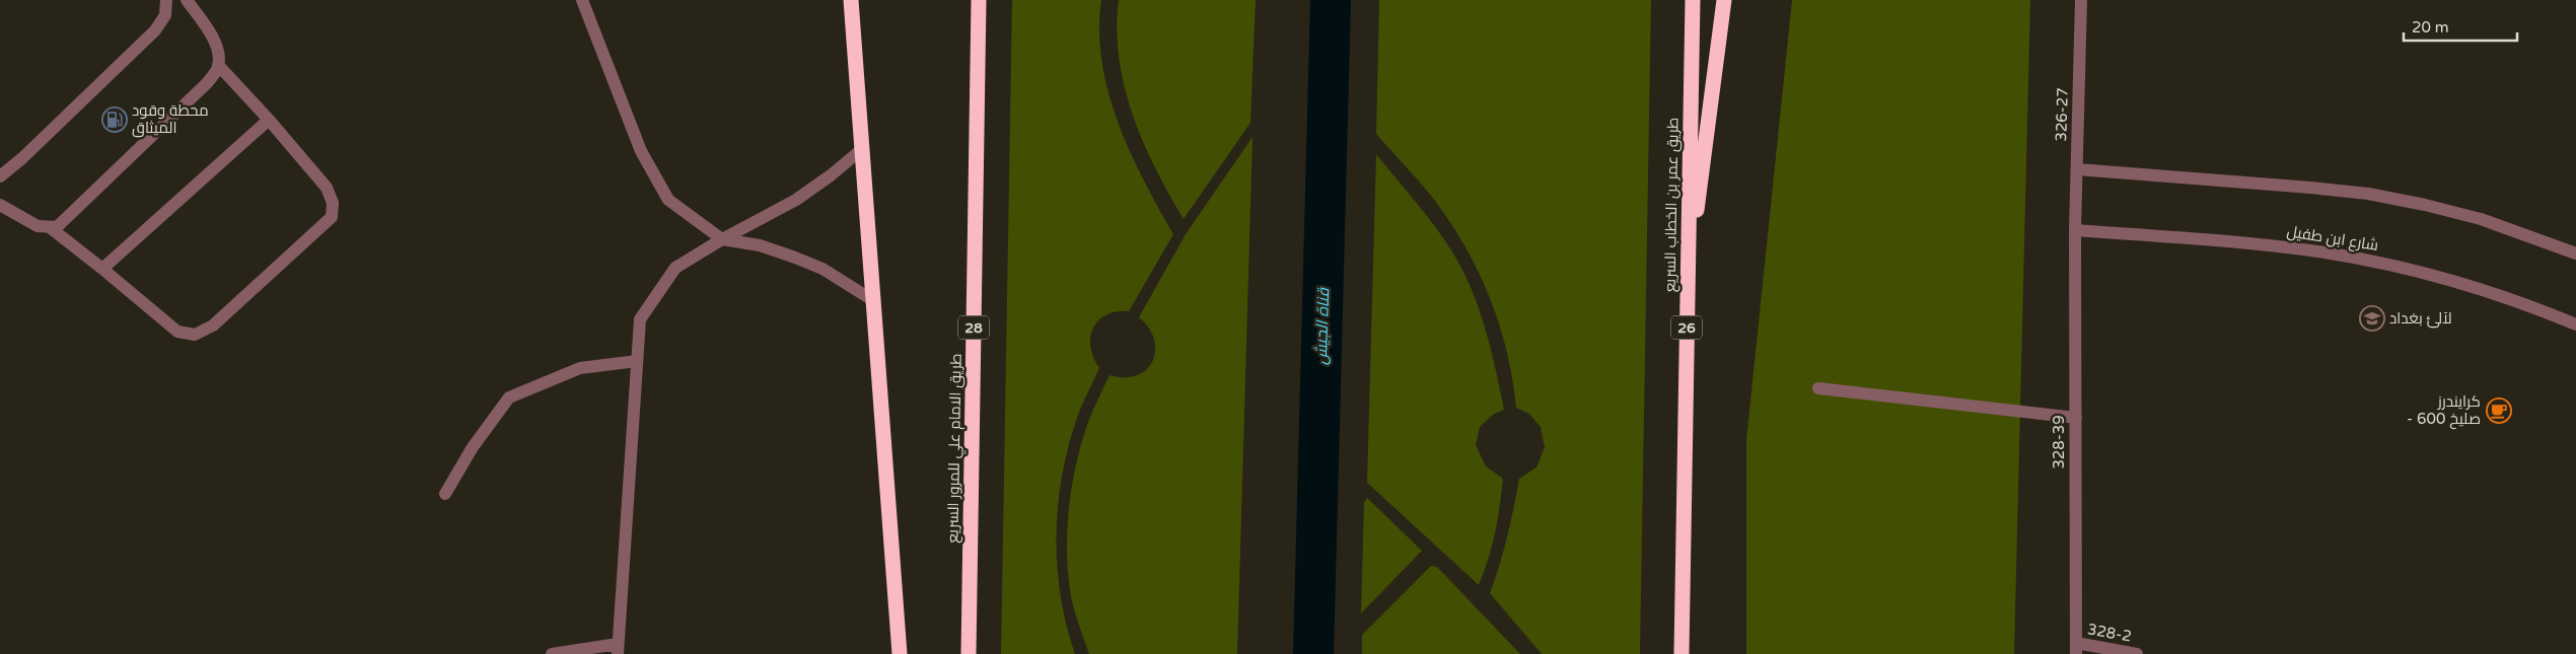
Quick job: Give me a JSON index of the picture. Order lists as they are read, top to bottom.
{
  "streets": {
    "highway": [
      "طريق عمر بن الخطاب السريع",
      "28",
      "26",
      "طريق الامام علي للمرور السريع"
    ],
    "street": [
      "326-27",
      "شارع ابن طفيل",
      "328-39",
      "328-2"
    ]
  },
  "crossings": [
    ["326-27", "شارع ابن طفيل"],
    ["326-27", "328-39"],
    ["شارع ابن طفيل", "328-39"],
    ["328-39", "328-2"]
  ],
  "water": ["قناة الجيش"],
  "places": {
    "fuel station": ["محطة وقود الميثاق"],
    "school or university": ["لآلئ بغداد"],
    "cafe": ["كرايندرز - صليخ 600"]
  },
  "scale_bar": "20 m"
}
